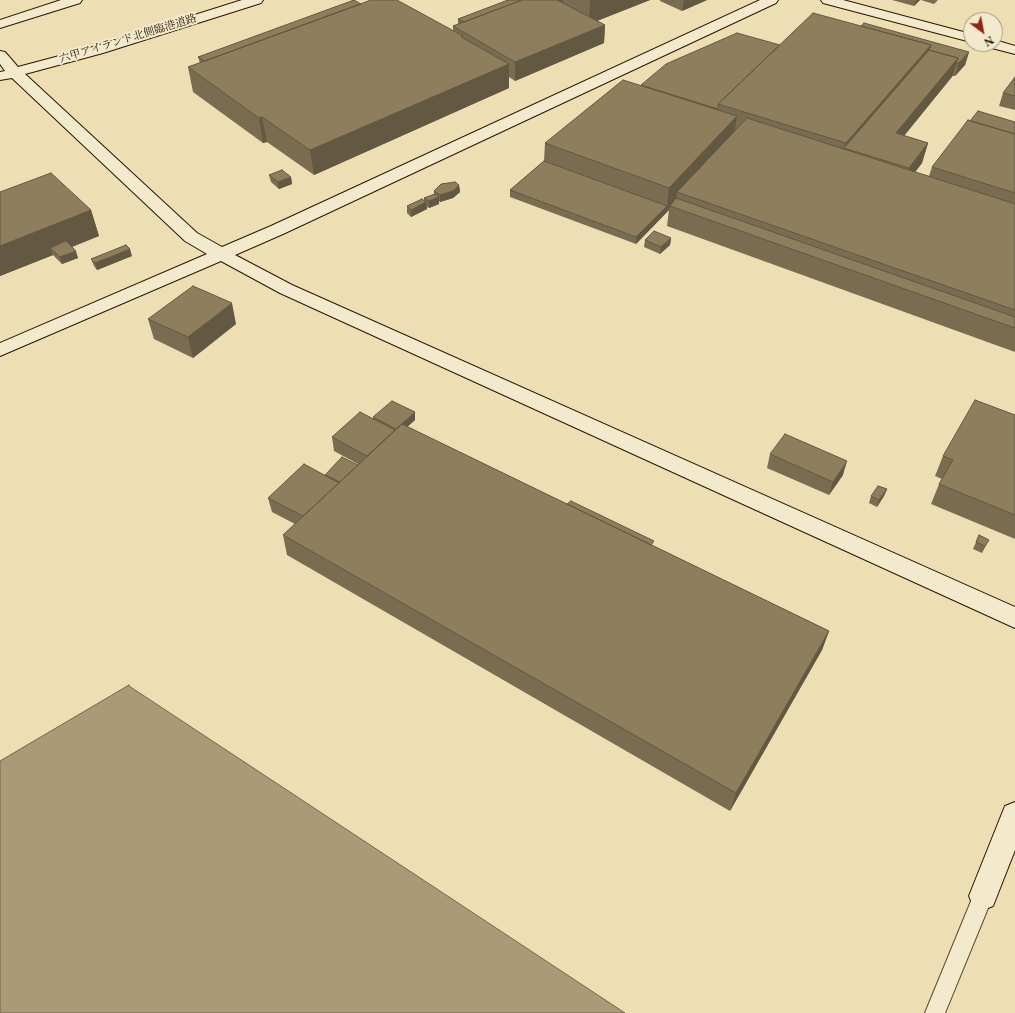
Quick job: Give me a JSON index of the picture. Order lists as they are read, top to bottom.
{
  "streets": {
    "street": ["六甲アイランド北側臨港道路"]
  },
  "north": "bottom right"
}
